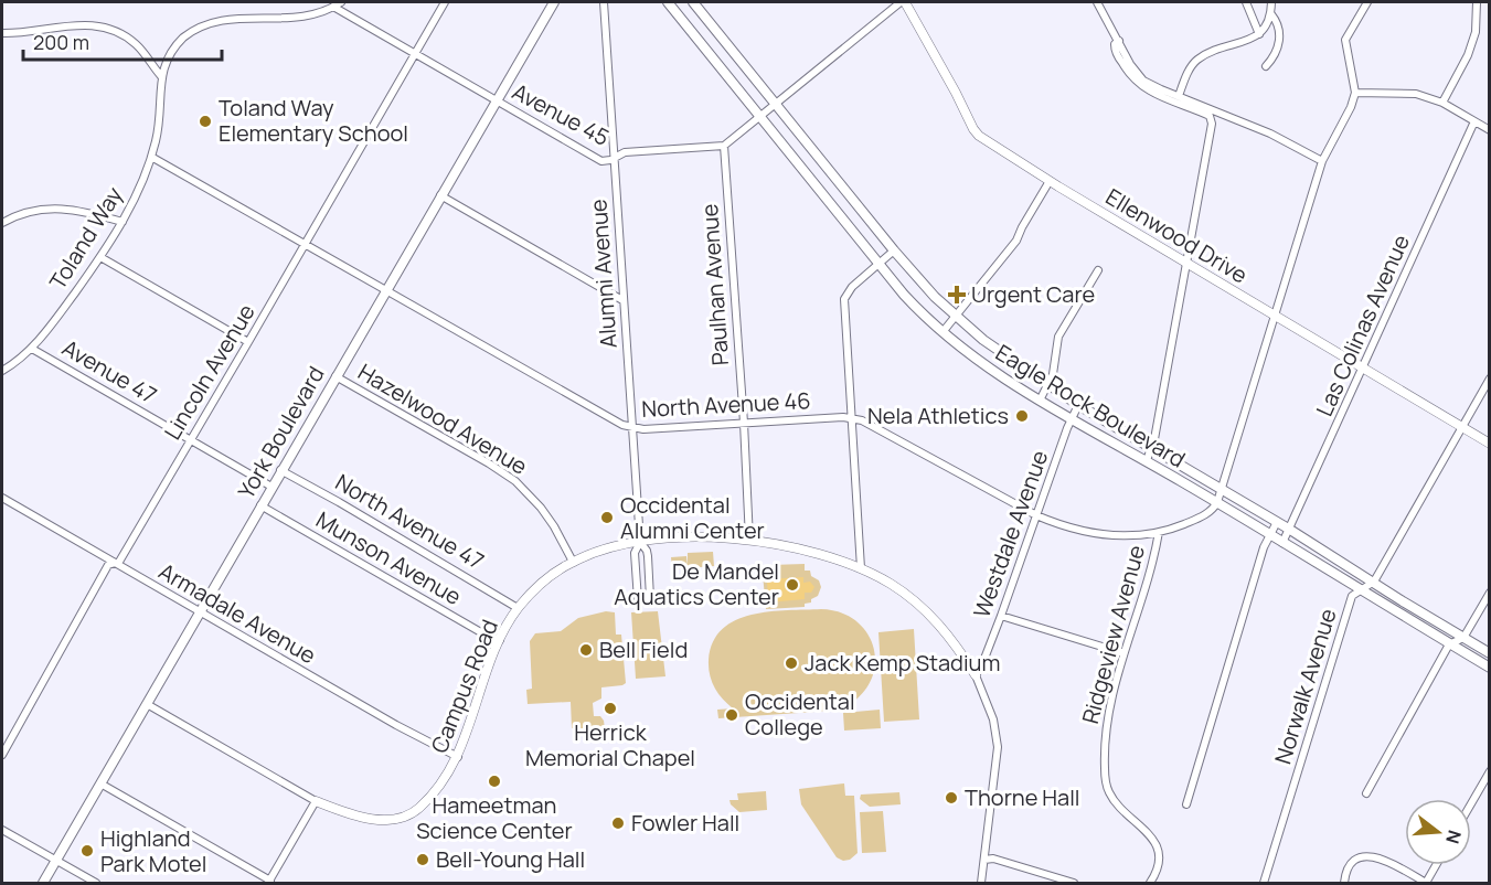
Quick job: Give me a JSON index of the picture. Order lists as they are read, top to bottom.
{
  "streets": {
    "main road": ["Eagle Rock Boulevard", "York Boulevard"],
    "street": [
      "Avenue 45",
      "Ellenwood Drive",
      "Toland Way",
      "Alumni Avenue",
      "Paulhan Avenue",
      "Las Colinas Avenue",
      "Avenue 47",
      "Lincoln Avenue",
      "North Avenue 46",
      "Hazelwood Avenue",
      "North Avenue 47",
      "Westdale Avenue",
      "Munson Avenue",
      "Armadale Avenue",
      "Ridgeview Avenue",
      "Campus Road",
      "Norwalk Avenue"
    ]
  },
  "crossings": [
    ["Avenue 45", "Toland Way"],
    ["Avenue 45", "Alumni Avenue"],
    ["Avenue 45", "Paulhan Avenue"],
    ["Avenue 45", "Lincoln Avenue"],
    ["Avenue 45", "York Boulevard"],
    ["Ellenwood Drive", "Las Colinas Avenue"],
    ["Ellenwood Drive", "Norwalk Avenue"],
    ["Toland Way", "Avenue 47"],
    ["Toland Way", "North Avenue 46"],
    ["Alumni Avenue", "North Avenue 46"],
    ["Alumni Avenue", "Campus Road"],
    ["Paulhan Avenue", "North Avenue 46"],
    ["Paulhan Avenue", "Campus Road"],
    ["Las Colinas Avenue", "Eagle Rock Boulevard"],
    ["Avenue 47", "Lincoln Avenue"],
    ["Avenue 47", "York Boulevard"],
    ["Lincoln Avenue", "North Avenue 46"],
    ["Lincoln Avenue", "Armadale Avenue"],
    ["North Avenue 46", "Eagle Rock Boulevard"],
    ["North Avenue 46", "York Boulevard"],
    ["North Avenue 46", "Westdale Avenue"],
    ["North Avenue 46", "Ridgeview Avenue"],
    ["Eagle Rock Boulevard", "Westdale Avenue"],
    ["Eagle Rock Boulevard", "Norwalk Avenue"],
    ["Hazelwood Avenue", "York Boulevard"],
    ["Hazelwood Avenue", "Campus Road"],
    ["York Boulevard", "North Avenue 47"],
    ["York Boulevard", "Munson Avenue"],
    ["York Boulevard", "Armadale Avenue"],
    ["York Boulevard", "Campus Road"],
    ["North Avenue 47", "Campus Road"],
    ["Westdale Avenue", "Campus Road"],
    ["Munson Avenue", "Campus Road"],
    ["Armadale Avenue", "Campus Road"]
  ],
  "places": {
    "other": [
      "Toland Way Elementary School",
      "Nela Athletics",
      "Occidental Alumni Center",
      "De Mandel Aquatics Center",
      "Bell Field",
      "Jack Kemp Stadium",
      "Herrick Memorial Chapel",
      "Occidental College",
      "Hameetman Science Center",
      "Thorne Hall",
      "Fowler Hall",
      "Highland Park Motel",
      "Bell-Young Hall"
    ],
    "health": ["Urgent Care"]
  },
  "scale_bar": "200 m",
  "north": "right"
}
